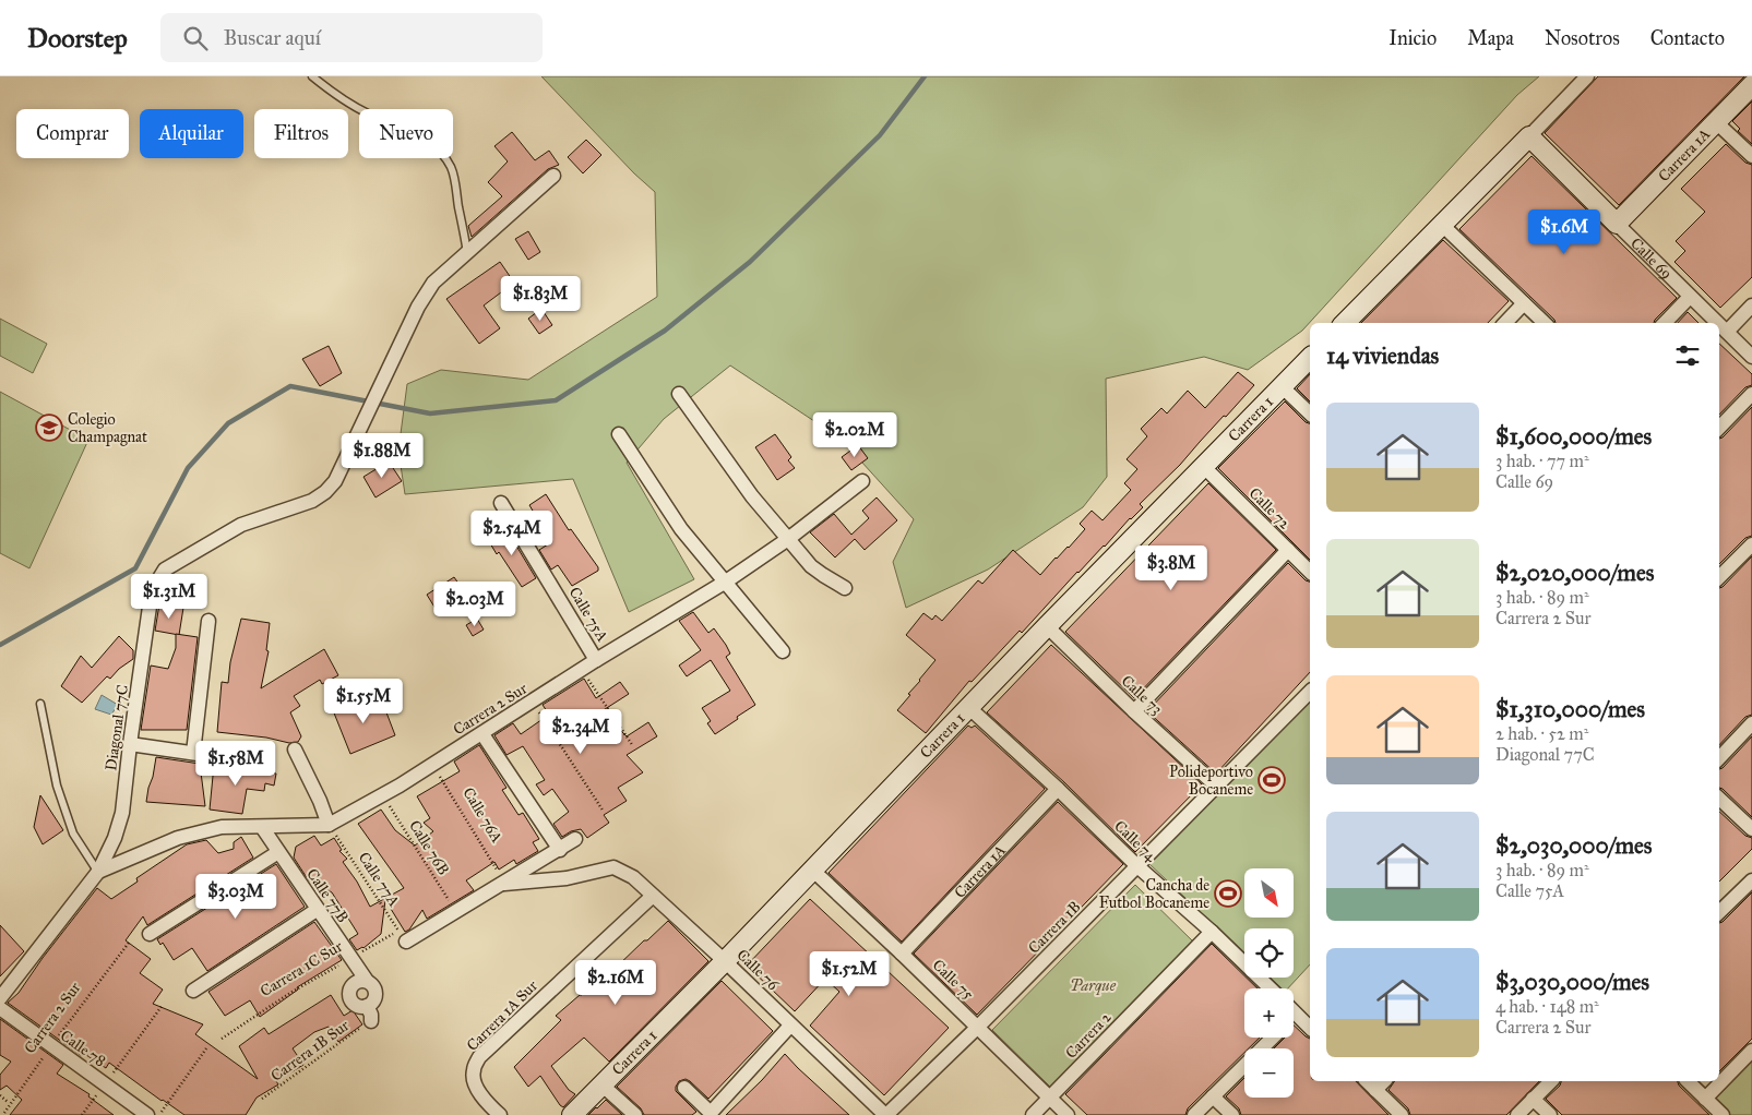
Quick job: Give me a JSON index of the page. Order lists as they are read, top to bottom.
{
  "streets": {
    "street": [
      "Carrera 1A",
      "Calle 69",
      "Carrera 1",
      "Calle 72",
      "Calle 75A",
      "Calle 73",
      "Carrera 2 Sur",
      "Diagonal 77C",
      "Calle 74",
      "Calle 77B",
      "Carrera 1B",
      "Calle 76",
      "Calle 75",
      "Carrera 1A Sur",
      "Carrera 2",
      "Calle 78"
    ],
    "path": [
      "Calle 76A",
      "Calle 76B",
      "Calle 77A",
      "Carrera 1C Sur",
      "Carrera 1B Sur"
    ]
  },
  "crossings": [
    ["Carrera 1A", "Calle 69"],
    ["Carrera 1A", "Calle 74"],
    ["Carrera 1A", "Calle 75"],
    ["Carrera 1", "Calle 72"],
    ["Carrera 1", "Calle 73"],
    ["Carrera 1", "Calle 74"],
    ["Carrera 1", "Calle 76"],
    ["Carrera 1", "Calle 75"],
    ["Calle 75A", "Carrera 2 Sur"],
    ["Calle 73", "Carrera 1B"],
    ["Carrera 2 Sur", "Diagonal 77C"],
    ["Carrera 2 Sur", "Calle 76A"],
    ["Carrera 2 Sur", "Calle 76B"],
    ["Carrera 2 Sur", "Calle 77B"],
    ["Carrera 2 Sur", "Calle 78"],
    ["Calle 76A", "Calle 76"],
    ["Calle 74", "Carrera 1B"],
    ["Calle 74", "Carrera 2"],
    ["Calle 77A", "Carrera 1C Sur"],
    ["Calle 77B", "Carrera 1C Sur"],
    ["Carrera 1B", "Calle 76"],
    ["Carrera 1B", "Calle 75"],
    ["Calle 76", "Carrera 1A Sur"],
    ["Calle 75", "Carrera 2"]
  ],
  "parks": ["Parque"],
  "places": {
    "school or university": ["Colegio Champagnat"],
    "sports": ["Polideportivo Bocaneme", "Cancha de Futbol Bocaneme"]
  },
  "north": "bottom right",
  "page": {
    "header": "Doorstep",
    "search": "Buscar aquí",
    "nav": [
      "Inicio",
      "Mapa",
      "Nosotros",
      "Contacto"
    ],
    "chip": [
      "Comprar",
      "Alquilar",
      "Filtros",
      "Nuevo"
    ],
    "price": [
      "$1.6M",
      "$1.83M",
      "$2.02M",
      "$1.88M",
      "$2.54M",
      "$3.8M",
      "$1.31M",
      "$2.03M",
      "$1.55M",
      "$2.34M",
      "$1.58M",
      "$3.03M",
      "$1.52M",
      "$2.16M"
    ],
    "heading": "14 viviendas",
    "list": [
      {
        "name": "$1,600,000/mes",
        "note": "3 hab. · 77 m² · Calle 69"
      },
      {
        "name": "$2,020,000/mes",
        "note": "3 hab. · 89 m² · Carrera 2 Sur"
      },
      {
        "name": "$1,310,000/mes",
        "note": "2 hab. · 52 m² · Diagonal 77C"
      },
      {
        "name": "$2,030,000/mes",
        "note": "3 hab. · 89 m² · Calle 75A"
      },
      {
        "name": "$3,030,000/mes",
        "note": "4 hab. · 148 m² · Carrera 2 Sur"
      }
    ],
    "map_buttons": ["+", "−"]
  }
}
